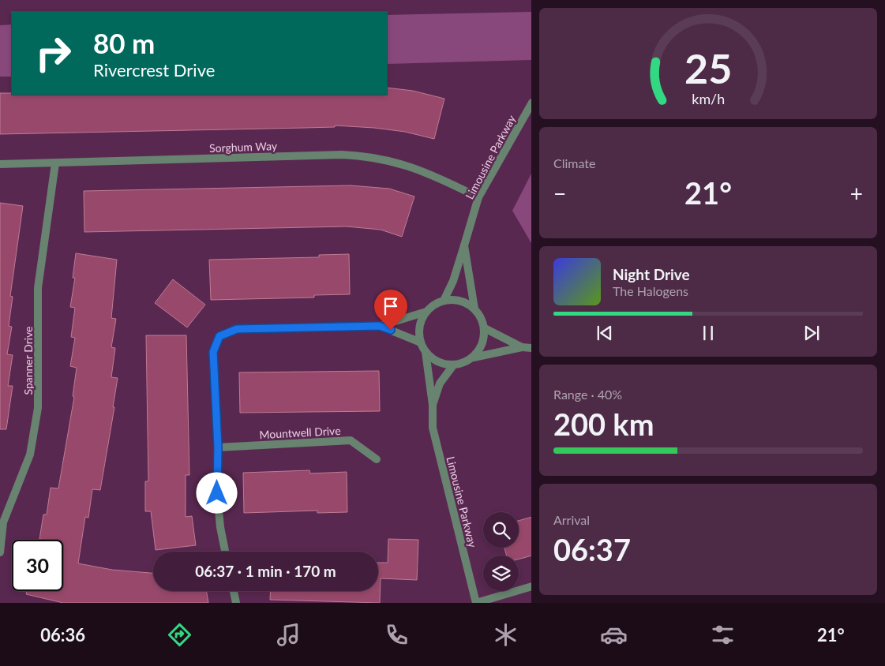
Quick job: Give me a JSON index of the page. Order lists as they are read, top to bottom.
{
  "streets": {
    "street": [
      "Sorghum Way",
      "Limousine Parkway",
      "Spanner Drive",
      "Mountwell Drive"
    ]
  },
  "crossings": [
    ["Sorghum Way", "Limousine Parkway"],
    ["Sorghum Way", "Spanner Drive"]
  ],
  "page": {
    "turn": ["80 m", "Rivercrest Drive"],
    "tile": [
      "Climate",
      ["Range · 40%", "200 km"],
      ["Arrival", "06:37"]
    ],
    "heat": ["−", "21°", "+"],
    "song": ["Night Drive", "The Halogens"],
    "limit": "30",
    "trip": "06:37 · 1 min · 170 m",
    "tabs": ["06:36", "21°"],
    "gauge": ["25", "km/h"]
  }
}
